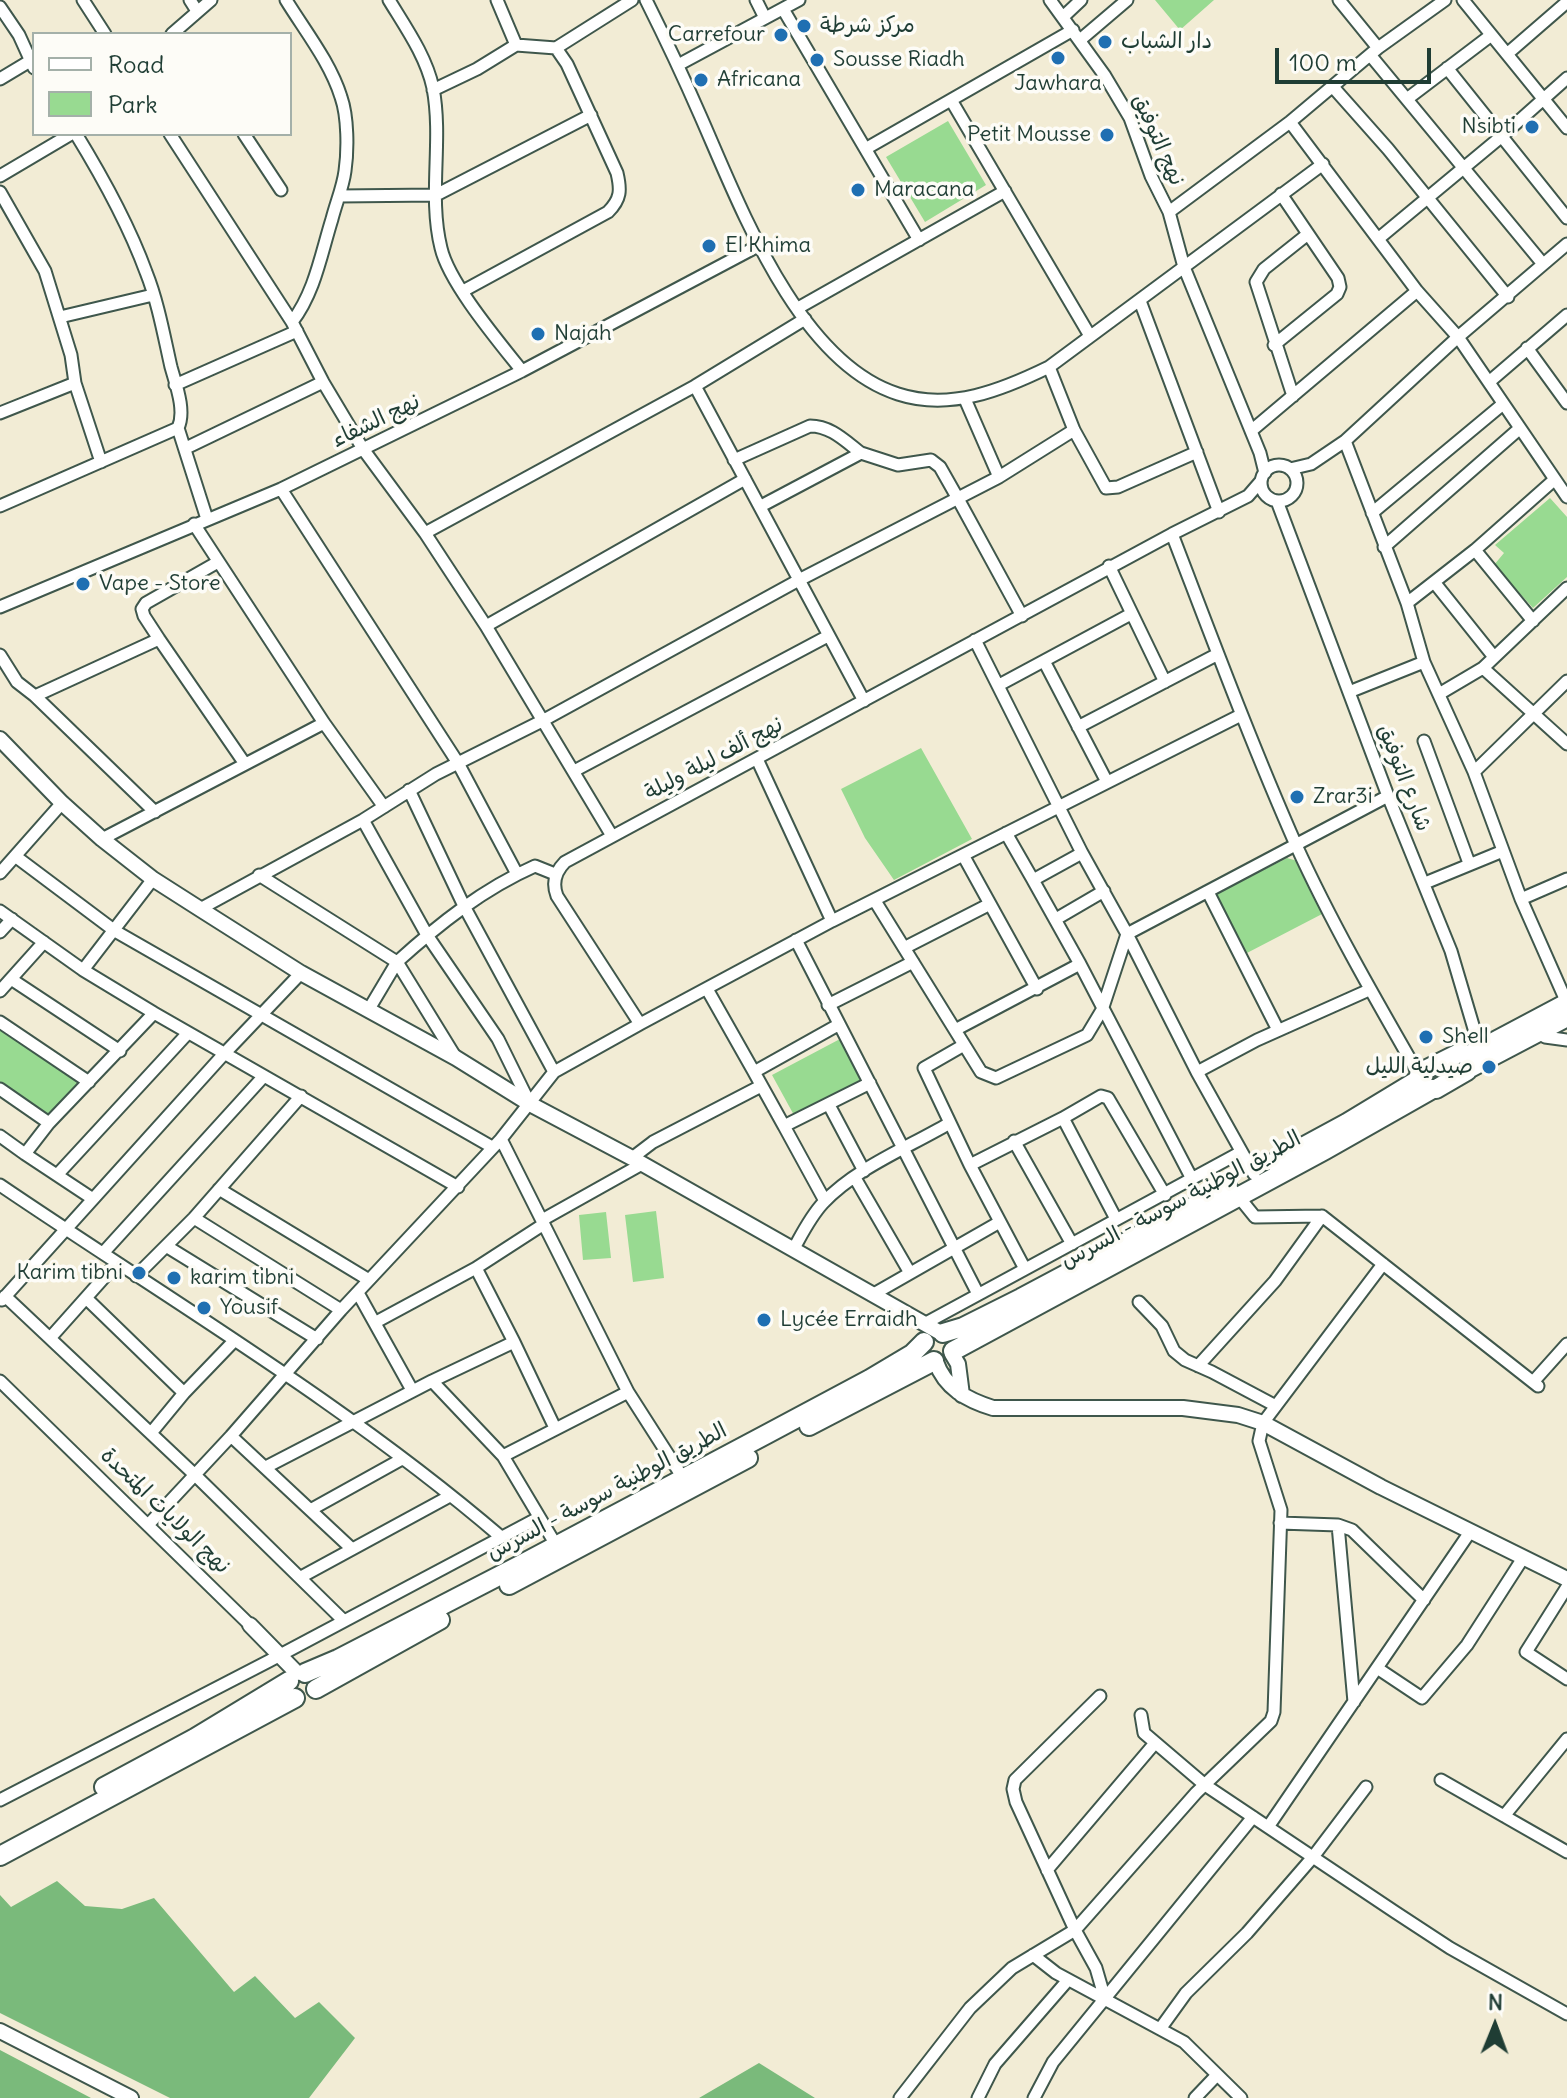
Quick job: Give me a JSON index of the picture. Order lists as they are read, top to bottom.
{
  "streets": {
    "highway": ["الطريق الوطنية سوسة - السرس"],
    "street": [
      "نهج التوفيق",
      "نهج الشفاء",
      "نهج ألف ليلة وليلة",
      "شارع التوفيق",
      "نهج الولايات المتحدة"
    ]
  },
  "crossings": [
    ["الطريق الوطنية سوسة - السرس", "نهج الولايات المتحدة"]
  ],
  "places": [
    "مركز شرطة",
    "Carrefour",
    "دار الشباب",
    "Jawhara",
    "Sousse Riadh",
    "Africana",
    "Nsibti",
    "Petit Mousse",
    "Maracana",
    "El Khima",
    "Najah",
    "Vape - Store",
    "Zrar3i",
    "Shell",
    "صيدلية الليل",
    "Karim tibni",
    "karim tibni",
    "Yousif",
    "Lycée Erraidh"
  ],
  "legend": ["Road", "Park"],
  "scale_bar": "100 m",
  "north": "top"
}
